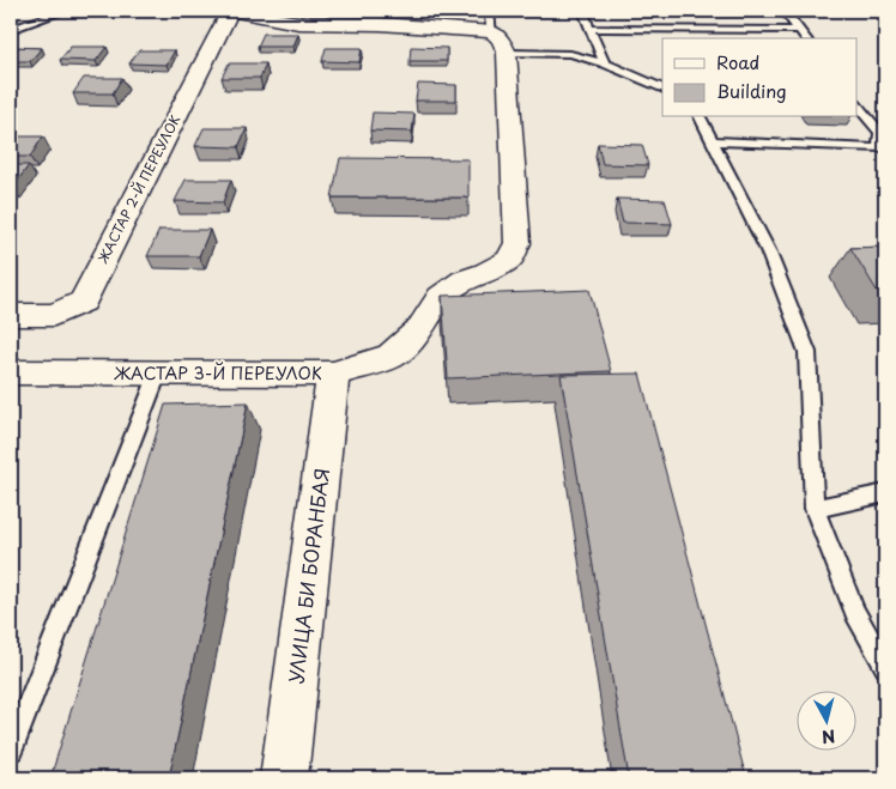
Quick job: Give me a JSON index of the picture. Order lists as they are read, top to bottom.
{
  "streets": {
    "street": ["ЖАСТАР 2-Й ПЕРЕУЛОК", "ЖАСТАР 3-Й ПЕРЕУЛОК", "УЛИЦА БИ БОРАНБАЯ"]
  },
  "crossings": [
    ["ЖАСТАР 3-Й ПЕРЕУЛОК", "УЛИЦА БИ БОРАНБАЯ"]
  ],
  "legend": ["Road", "Building"],
  "north": "bottom"
}
